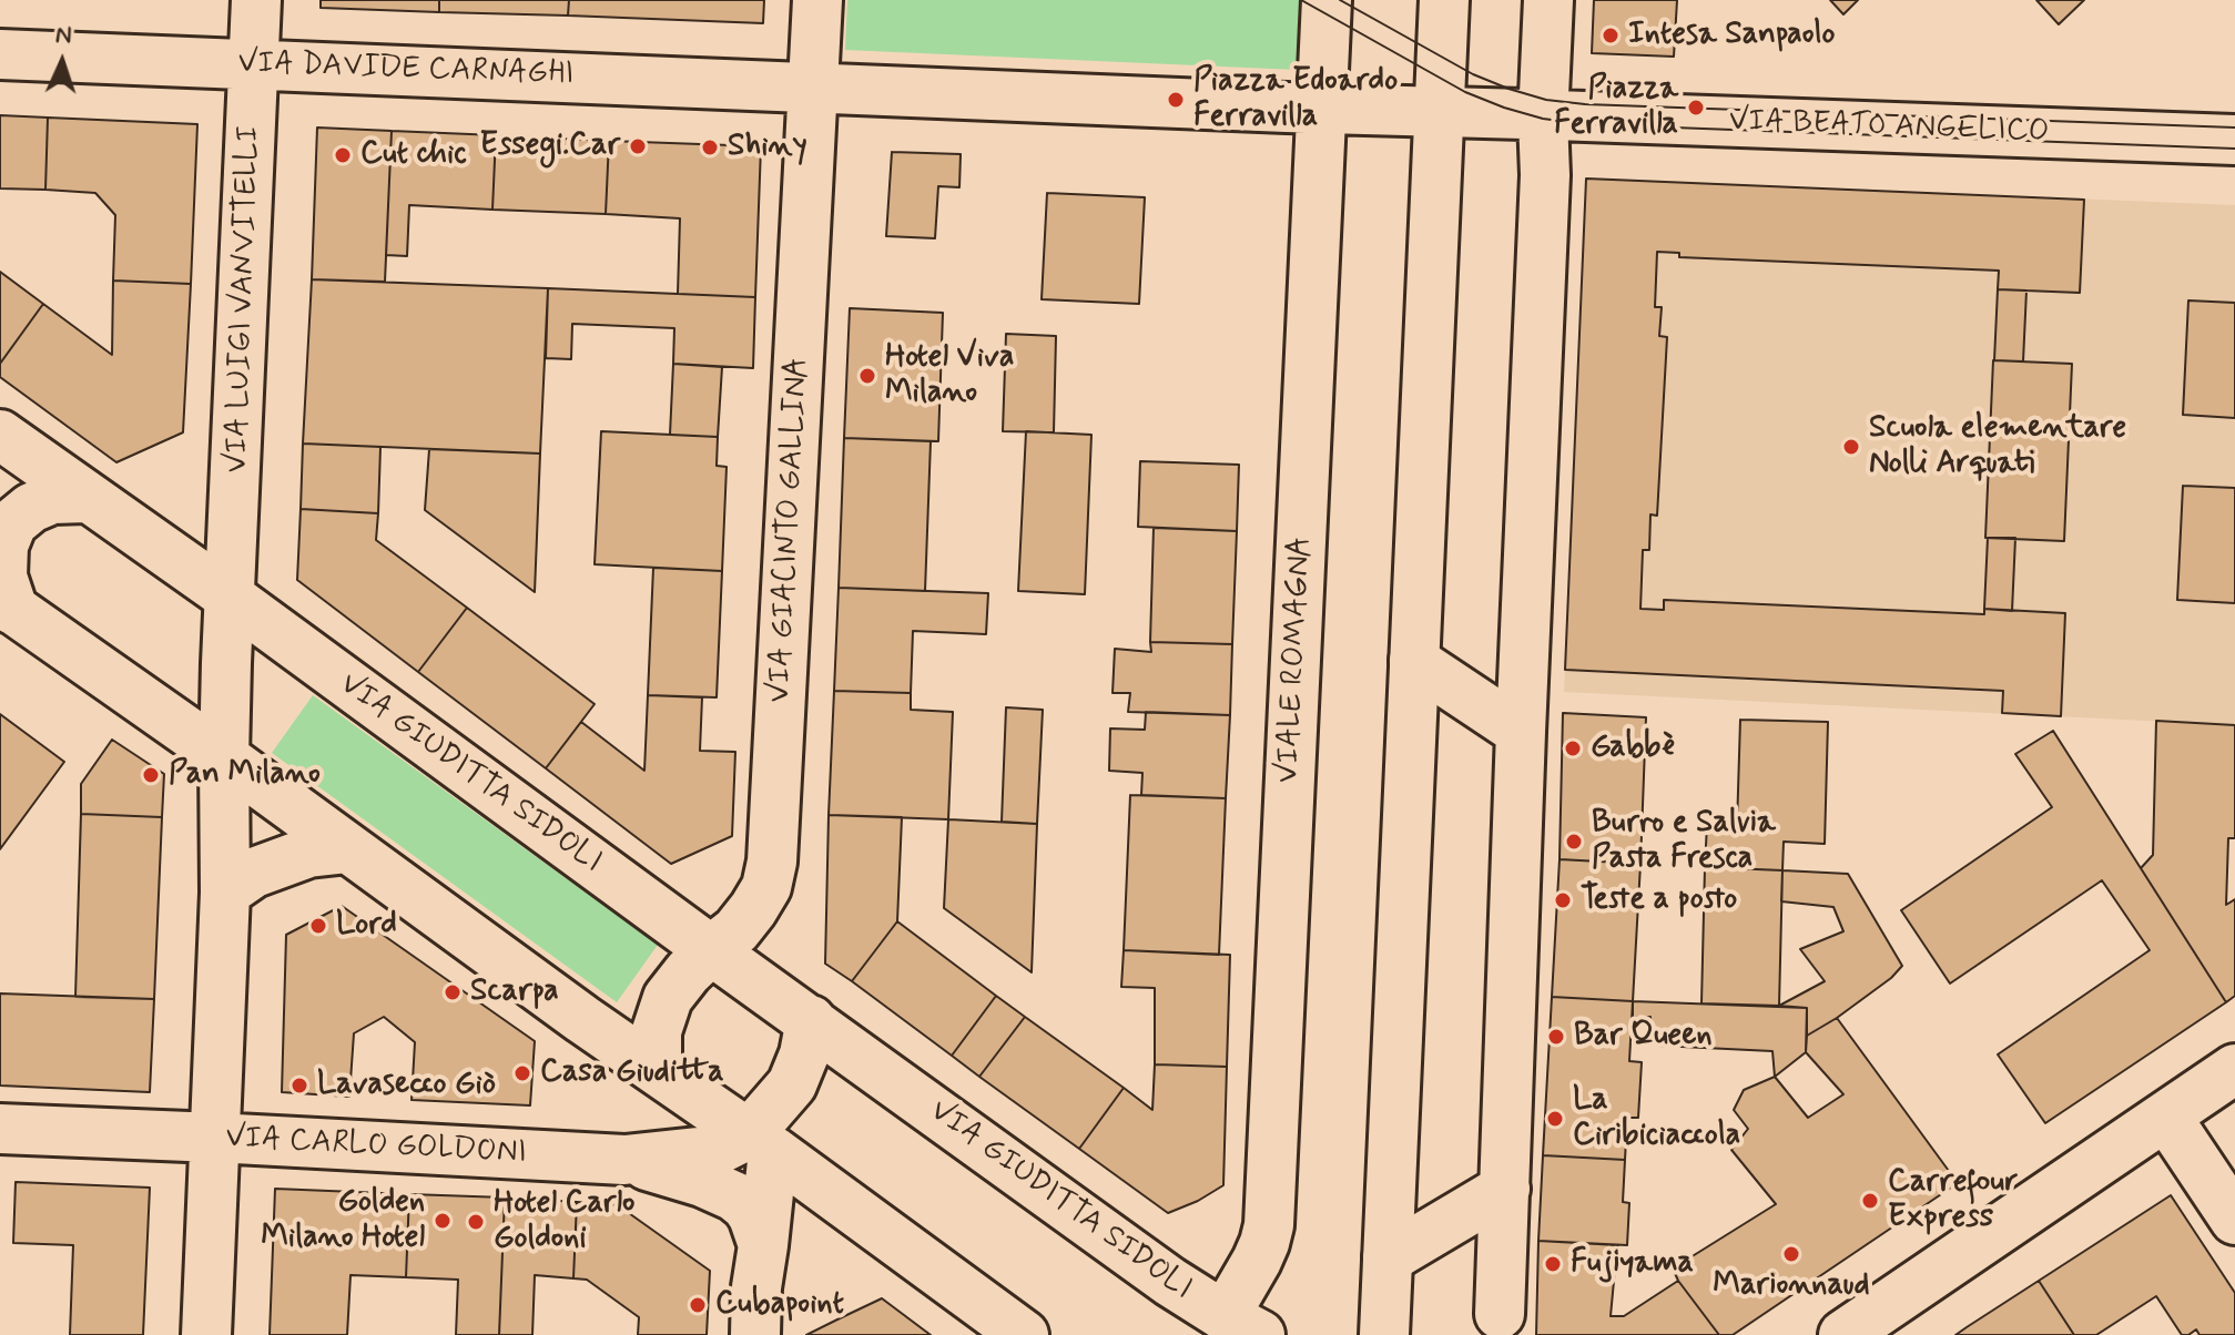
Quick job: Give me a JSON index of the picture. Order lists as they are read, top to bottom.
{
  "streets": {
    "street": [
      "VIA DAVIDE CARNAGHI",
      "VIA BEATO ANGELICO",
      "VIA LUIGI VANVITELLI",
      "VIA GIACINTO GALLINA",
      "VIALE ROMAGNA",
      "VIA GIUDITTA SIDOLI",
      "VIA CARLO GOLDONI"
    ]
  },
  "crossings": [
    ["VIA DAVIDE CARNAGHI", "VIA LUIGI VANVITELLI"],
    ["VIA DAVIDE CARNAGHI", "VIA GIACINTO GALLINA"],
    ["VIA LUIGI VANVITELLI", "VIA GIUDITTA SIDOLI"],
    ["VIA GIACINTO GALLINA", "VIA GIUDITTA SIDOLI"],
    ["VIALE ROMAGNA", "VIA GIUDITTA SIDOLI"]
  ],
  "places": [
    "Intesa Sanpaolo",
    "Piazza Edoardo Ferravilla",
    "Piazza Ferravilla",
    "Essegi.Car",
    "Shiny",
    "Cut chic",
    "Hotel Viva Milano",
    "Scuola elementare Nolli Arquati",
    "Gabbè",
    "Pan Milano",
    "Burro e Salvia Pasta Fresca",
    "Teste a posto",
    "Lord",
    "Scarpa",
    "Bar Queen",
    "Casa Giuditta",
    "Lavasecco Giò",
    "La Ciribiciaccola",
    "Carrefour Express",
    "Golden Milano Hotel",
    "Hotel Carlo Goldoni",
    "Marionnaud",
    "Fujiyama",
    "Cubapoint"
  ],
  "north": "top"
}
